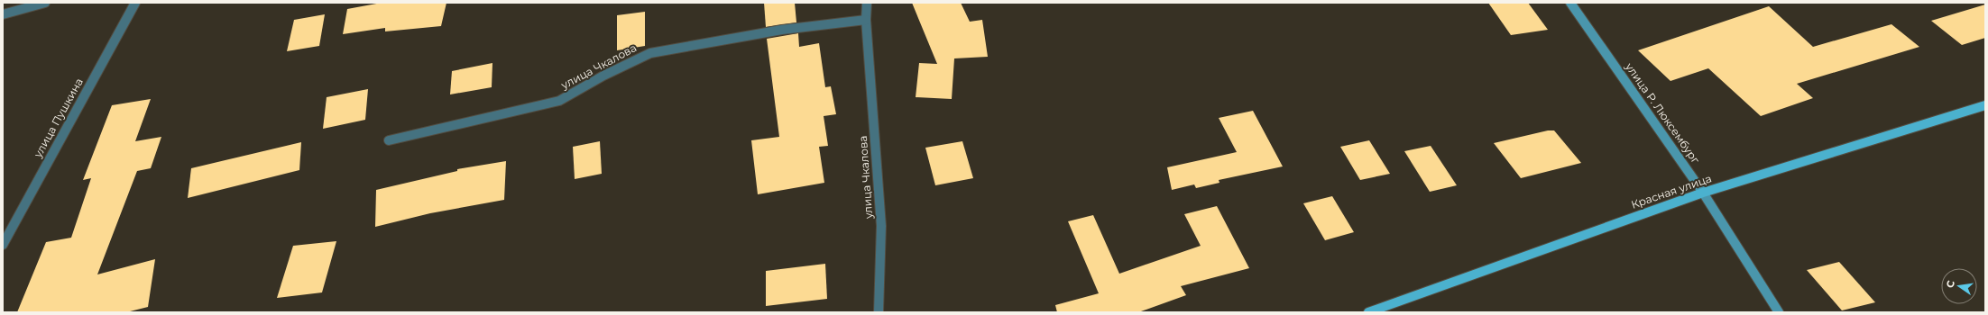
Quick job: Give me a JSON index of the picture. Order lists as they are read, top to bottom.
{
  "streets": {
    "main road": ["Красная улица"],
    "street": ["улица Чкалова", "улица Р. Люксембург", "улица Пушкина"]
  },
  "crossings": [
    ["улица Р. Люксембург", "Красная улица"]
  ],
  "north": "left"
}
